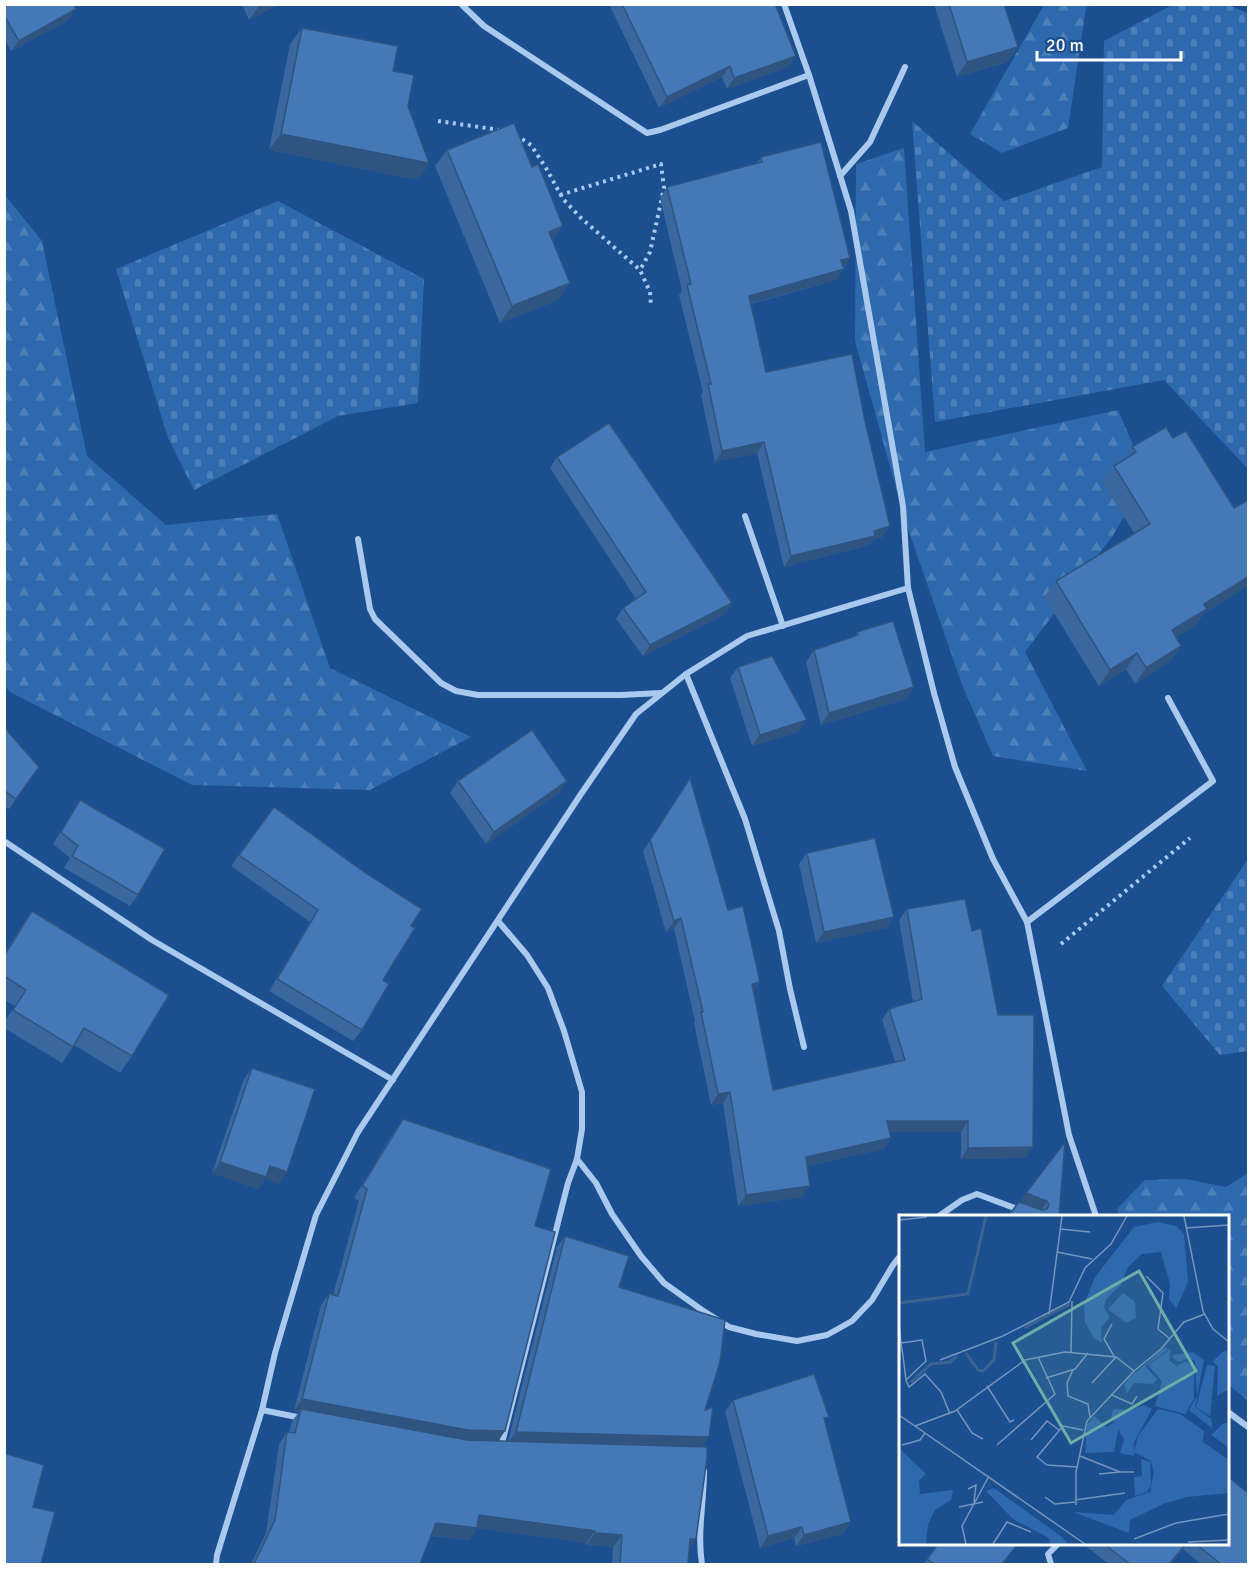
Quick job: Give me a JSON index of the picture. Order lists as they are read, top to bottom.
{
  "scale_bar": "20 m"
}
